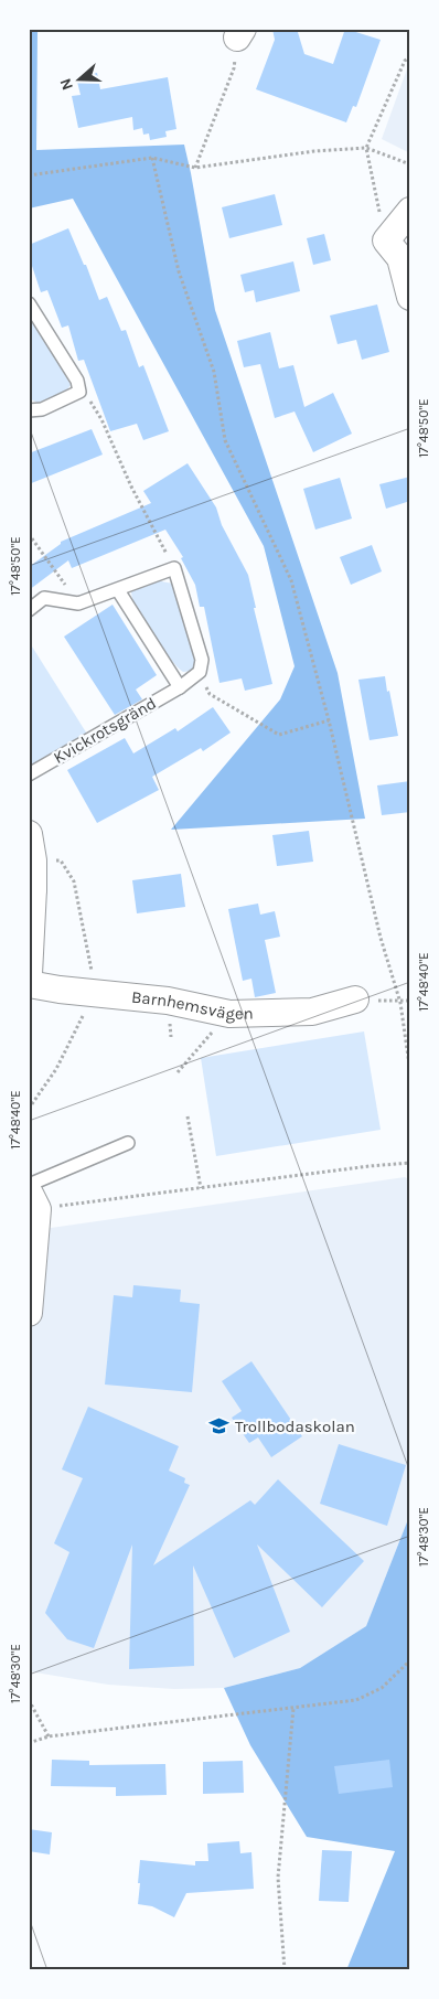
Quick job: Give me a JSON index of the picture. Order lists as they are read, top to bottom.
{
  "streets": {
    "street": ["Barnhemsvägen"],
    "lane": ["Kvickrotsgränd"]
  },
  "places": {
    "school or university": ["Trollbodaskolan"]
  },
  "north": "left",
  "coordinates": ["17°48'50\"E", "17°48'40\"E", "17°48'30\"E"]
}
